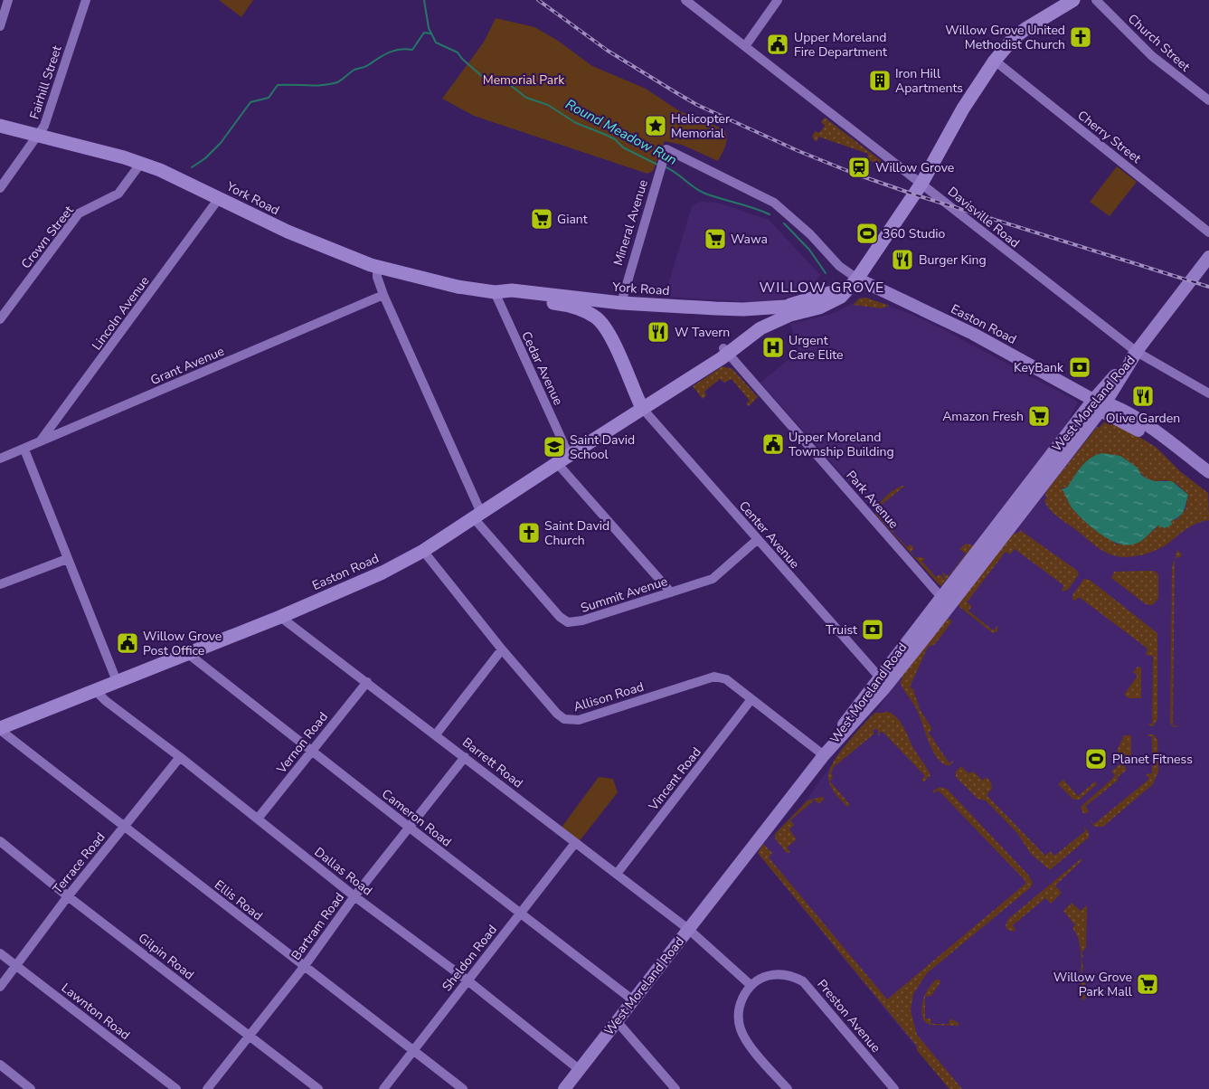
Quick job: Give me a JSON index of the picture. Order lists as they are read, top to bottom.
{
  "streets": {
    "highway": ["York Road", "Easton Road"],
    "main road": ["West Moreland Road"],
    "street": [
      "Church Street",
      "Fairhill Street",
      "Cherry Street",
      "Davisville Road",
      "Mineral Avenue",
      "Crown Street",
      "Lincoln Avenue",
      "Grant Avenue",
      "Cedar Avenue",
      "Park Avenue",
      "Center Avenue",
      "Summit Avenue",
      "Allison Road",
      "Vernon Road",
      "Barrett Road",
      "Vincent Road",
      "Cameron Road",
      "Terrace Road",
      "Dallas Road",
      "Ellis Road",
      "Bartram Road",
      "Gilpin Road",
      "Sheldon Road",
      "Lawnton Road",
      "Preston Avenue"
    ]
  },
  "crossings": [
    ["Fairhill Street", "York Road"],
    ["York Road", "Mineral Avenue"],
    ["York Road", "Crown Street"],
    ["York Road", "Lincoln Avenue"],
    ["York Road", "Easton Road"],
    ["York Road", "Cedar Avenue"],
    ["York Road", "Center Avenue"],
    ["York Road", "Summit Avenue"],
    ["Davisville Road", "West Moreland Road"],
    ["Mineral Avenue", "Easton Road"],
    ["Lincoln Avenue", "Grant Avenue"],
    ["Easton Road", "Cedar Avenue"],
    ["Easton Road", "West Moreland Road"],
    ["Easton Road", "Park Avenue"],
    ["Easton Road", "Center Avenue"],
    ["Easton Road", "Summit Avenue"],
    ["Easton Road", "Allison Road"],
    ["Easton Road", "Barrett Road"],
    ["Easton Road", "Cameron Road"],
    ["Easton Road", "Dallas Road"],
    ["Easton Road", "Ellis Road"],
    ["Grant Avenue", "Summit Avenue"],
    ["West Moreland Road", "Park Avenue"],
    ["West Moreland Road", "Center Avenue"],
    ["West Moreland Road", "Allison Road"],
    ["West Moreland Road", "Barrett Road"],
    ["West Moreland Road", "Cameron Road"],
    ["West Moreland Road", "Dallas Road"],
    ["Center Avenue", "Summit Avenue"],
    ["Allison Road", "Vincent Road"],
    ["Vernon Road", "Barrett Road"],
    ["Vernon Road", "Cameron Road"],
    ["Vernon Road", "Dallas Road"],
    ["Barrett Road", "Vincent Road"],
    ["Barrett Road", "Bartram Road"],
    ["Barrett Road", "Sheldon Road"],
    ["Barrett Road", "Preston Avenue"],
    ["Cameron Road", "Bartram Road"],
    ["Cameron Road", "Sheldon Road"],
    ["Terrace Road", "Dallas Road"],
    ["Terrace Road", "Ellis Road"],
    ["Terrace Road", "Gilpin Road"],
    ["Terrace Road", "Lawnton Road"],
    ["Dallas Road", "Bartram Road"],
    ["Dallas Road", "Sheldon Road"],
    ["Ellis Road", "Bartram Road"],
    ["Ellis Road", "Sheldon Road"],
    ["Bartram Road", "Gilpin Road"]
  ],
  "districts": ["WILLOW GROVE"],
  "water": ["Round Meadow Run"],
  "parks": ["Memorial Park"],
  "places": {
    "church": ["Willow Grove United Methodist Church", "Saint David Church"],
    "public building": ["Upper Moreland Fire Department", "Upper Moreland Township Building", "Willow Grove Post Office"],
    "building": ["Iron Hill Apartments"],
    "place": ["Helicopter Memorial"],
    "station": ["Willow Grove"],
    "supermarket": [
      "Giant",
      "Wawa",
      "Amazon Fresh",
      "Willow Grove Park Mall"
    ],
    "sports": ["360 Studio", "Planet Fitness"],
    "restaurant": ["Burger King", "W Tavern", "Olive Garden"],
    "hospital": ["Urgent Care Elite"],
    "bank": ["KeyBank", "Truist"],
    "school or university": ["Saint David School"]
  }
}
